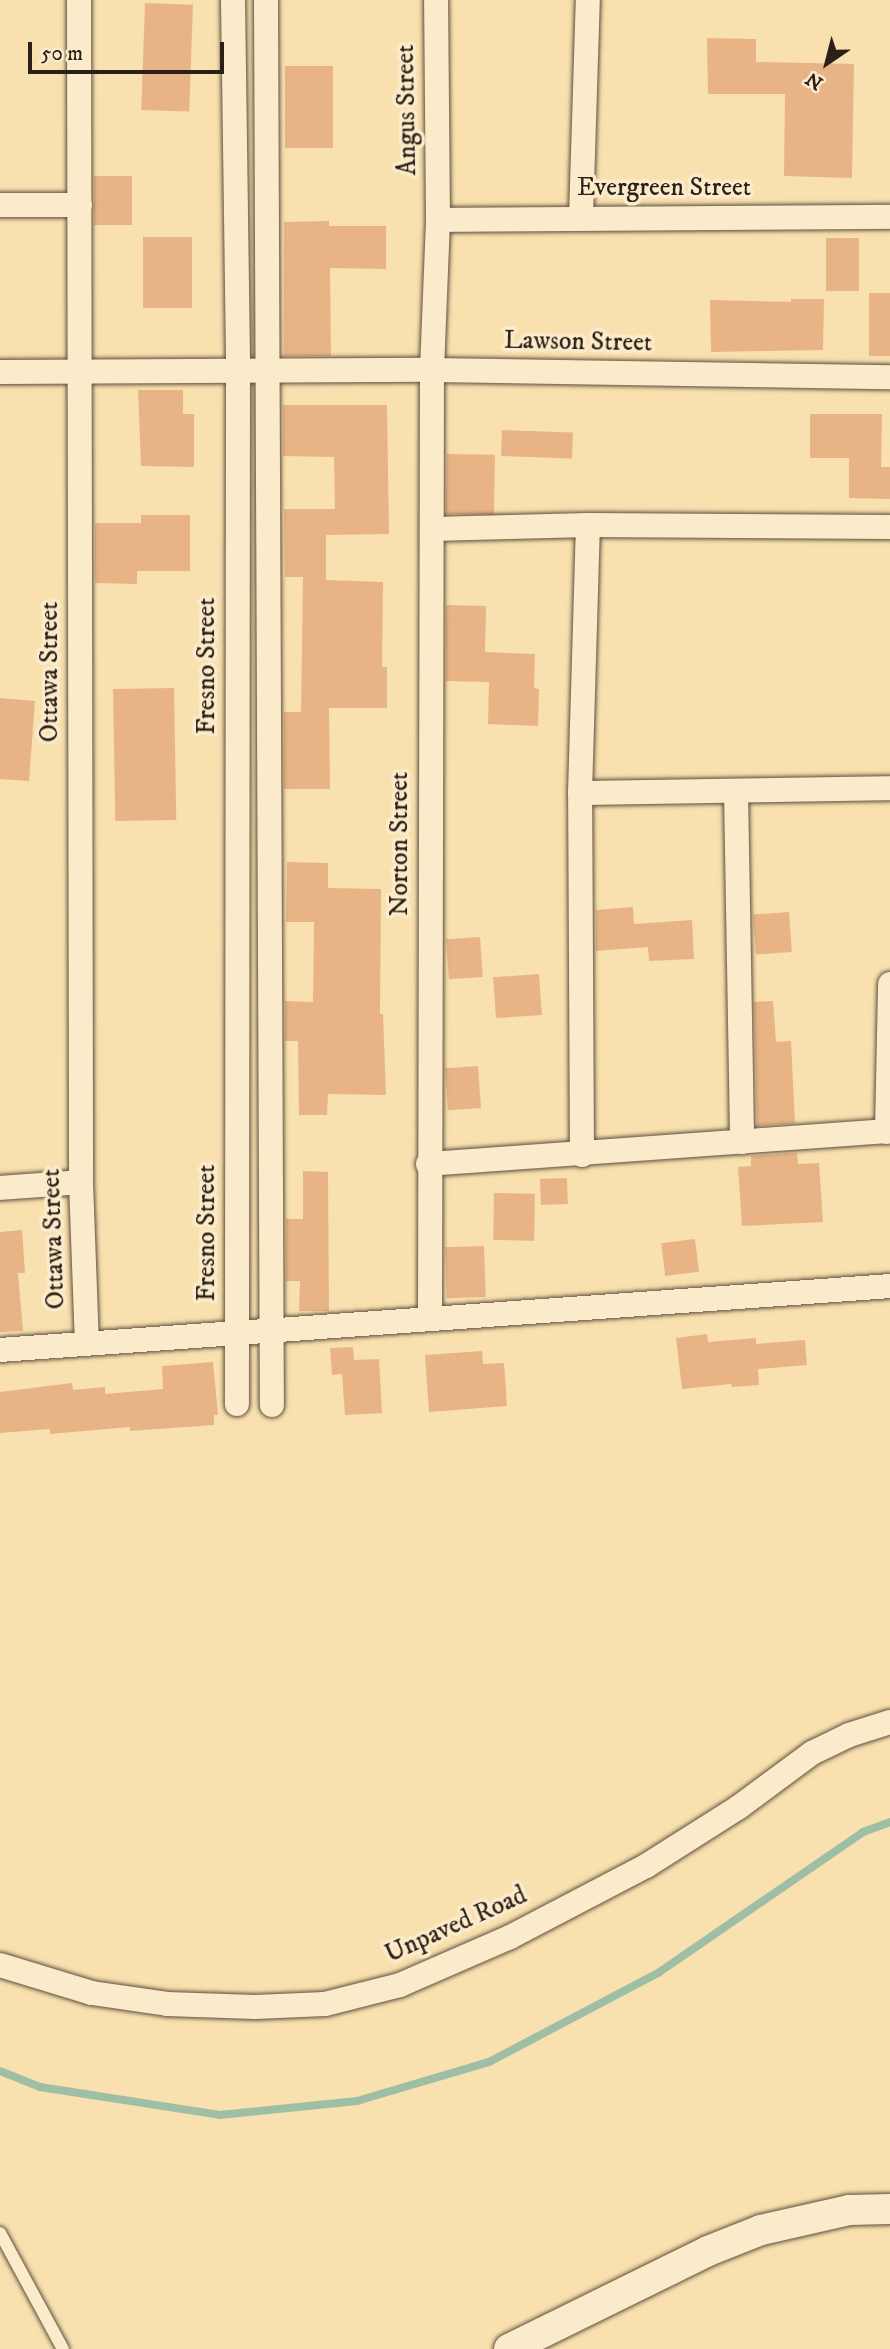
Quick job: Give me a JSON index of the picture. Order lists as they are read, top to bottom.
{
  "streets": {
    "street": [
      "Angus Street",
      "Evergreen Street",
      "Lawson Street",
      "Fresno Street",
      "Ottawa Street",
      "Norton Street",
      "Unpaved Road"
    ]
  },
  "crossings": [
    ["Angus Street", "Evergreen Street"],
    ["Angus Street", "Lawson Street"],
    ["Angus Street", "Norton Street"],
    ["Lawson Street", "Fresno Street"],
    ["Lawson Street", "Ottawa Street"],
    ["Lawson Street", "Norton Street"]
  ],
  "scale_bar": "50 m",
  "north": "bottom left"
}
